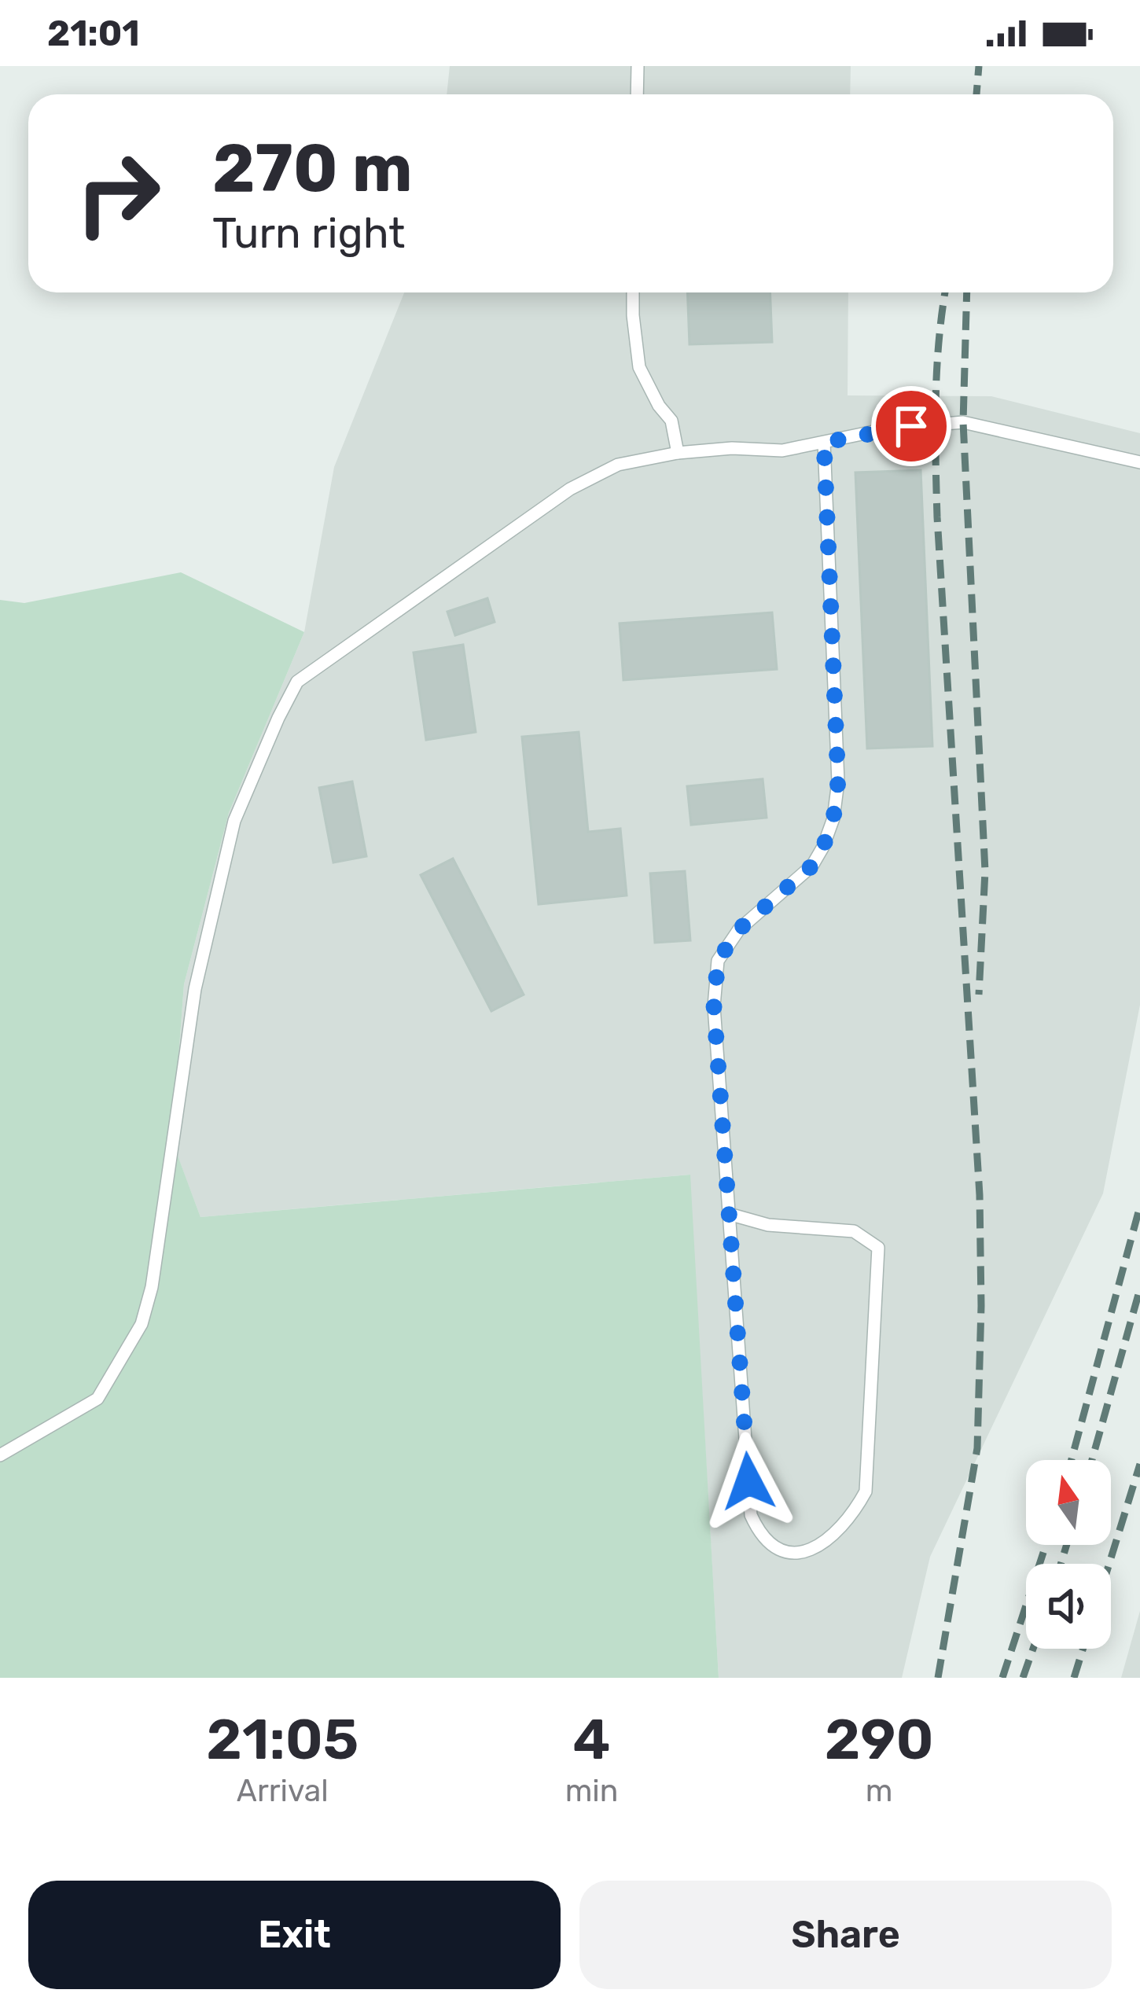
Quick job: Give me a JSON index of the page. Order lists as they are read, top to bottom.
{
  "north": "top",
  "page": {
    "status": "21:01",
    "turn": ["270 m", "Turn right"],
    "eta": [
      "21:05",
      "Arrival",
      "4",
      "min",
      "290",
      "m"
    ],
    "buttons": ["Exit", "Share"]
  }
}
